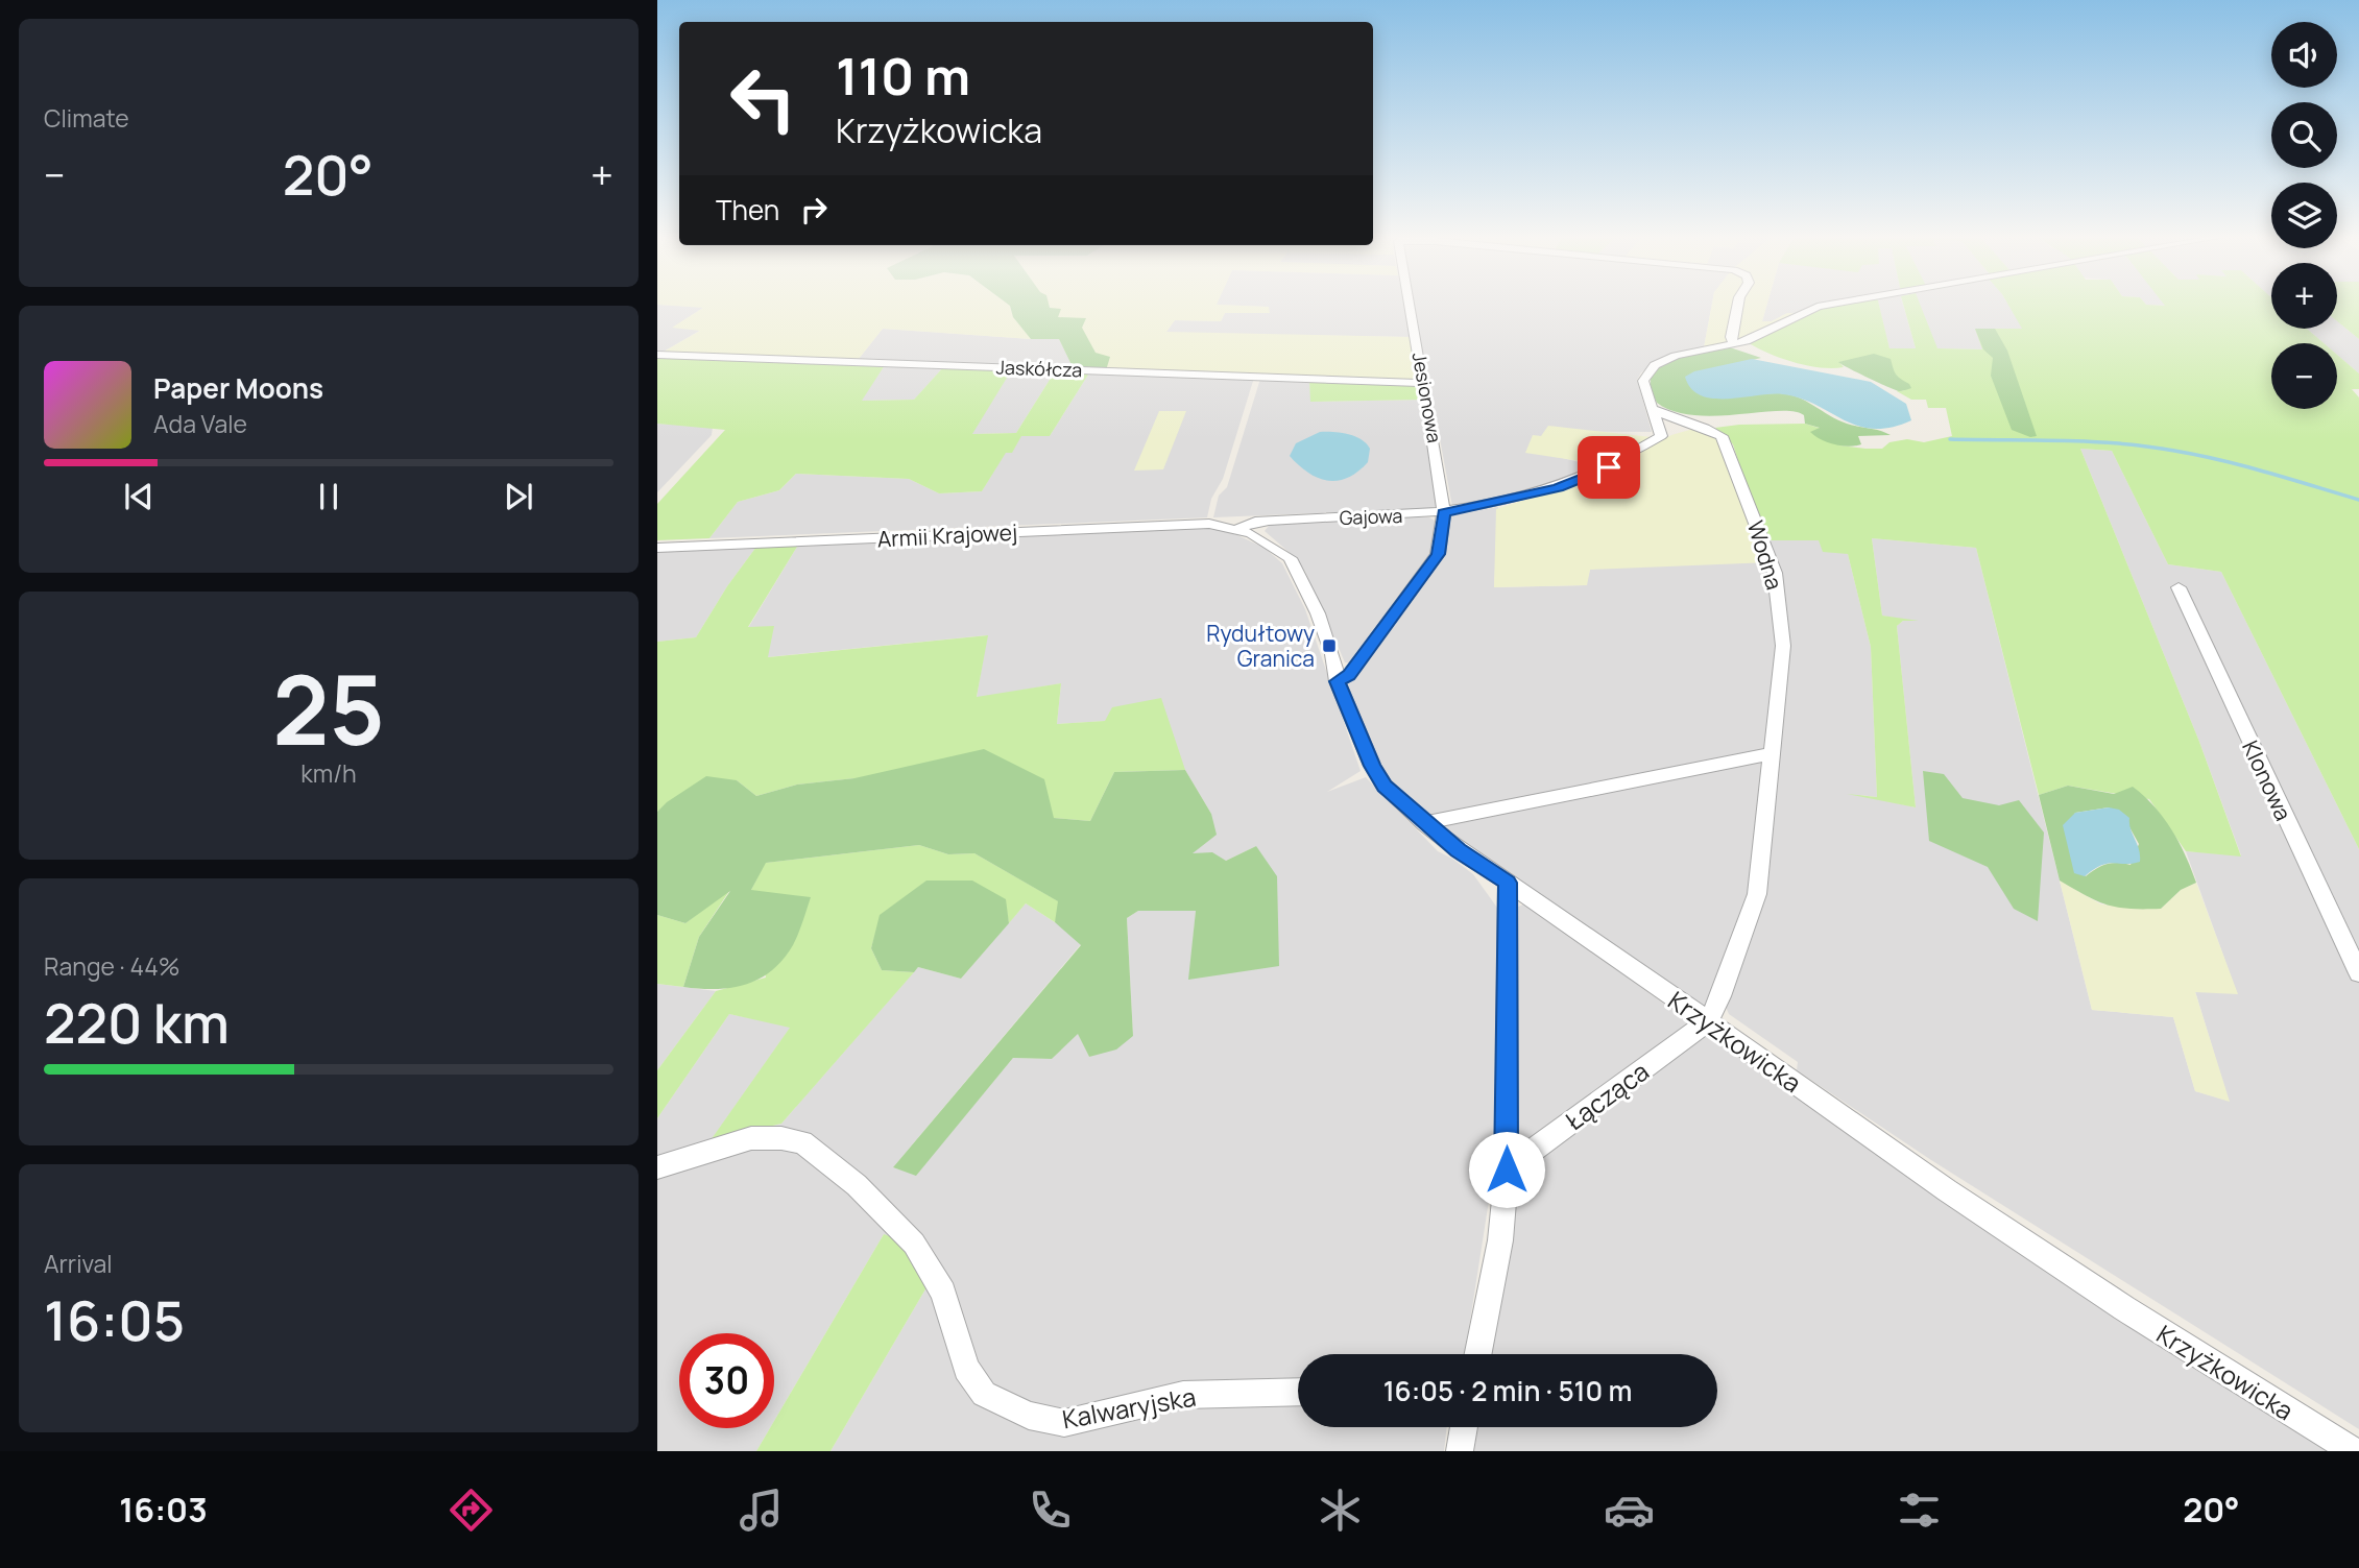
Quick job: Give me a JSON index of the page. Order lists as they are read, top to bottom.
{
  "streets": {
    "street": [
      "Jaskółcza",
      "Jesionowa",
      "Gajowa",
      "Armii Krajowej",
      "Wodna",
      "Klonowa",
      "Krzyżkowicka",
      "Łącząca",
      "Kalwaryjska"
    ]
  },
  "crossings": [
    ["Jaskółcza", "Jesionowa"],
    ["Jesionowa", "Gajowa"],
    ["Jesionowa", "Krzyżkowicka"],
    ["Gajowa", "Armii Krajowej"],
    ["Gajowa", "Krzyżkowicka"],
    ["Armii Krajowej", "Krzyżkowicka"],
    ["Wodna", "Krzyżkowicka"],
    ["Wodna", "Łącząca"],
    ["Krzyżkowicka", "Łącząca"]
  ],
  "places": {
    "transit": ["Rydułtowy Granica"]
  },
  "page": {
    "tile": [
      "Climate",
      ["25", "km/h"],
      ["Range · 44%", "220 km"],
      ["Arrival", "16:05"]
    ],
    "map_buttons": ["+", "−"],
    "turn": ["110 m", "Krzyżkowicka"],
    "heat": ["−", "20°", "+"],
    "then": "Then",
    "song": ["Paper Moons", "Ada Vale"],
    "limit": "30",
    "trip": "16:05 · 2 min · 510 m",
    "tabs": ["16:03", "20°"]
  }
}
